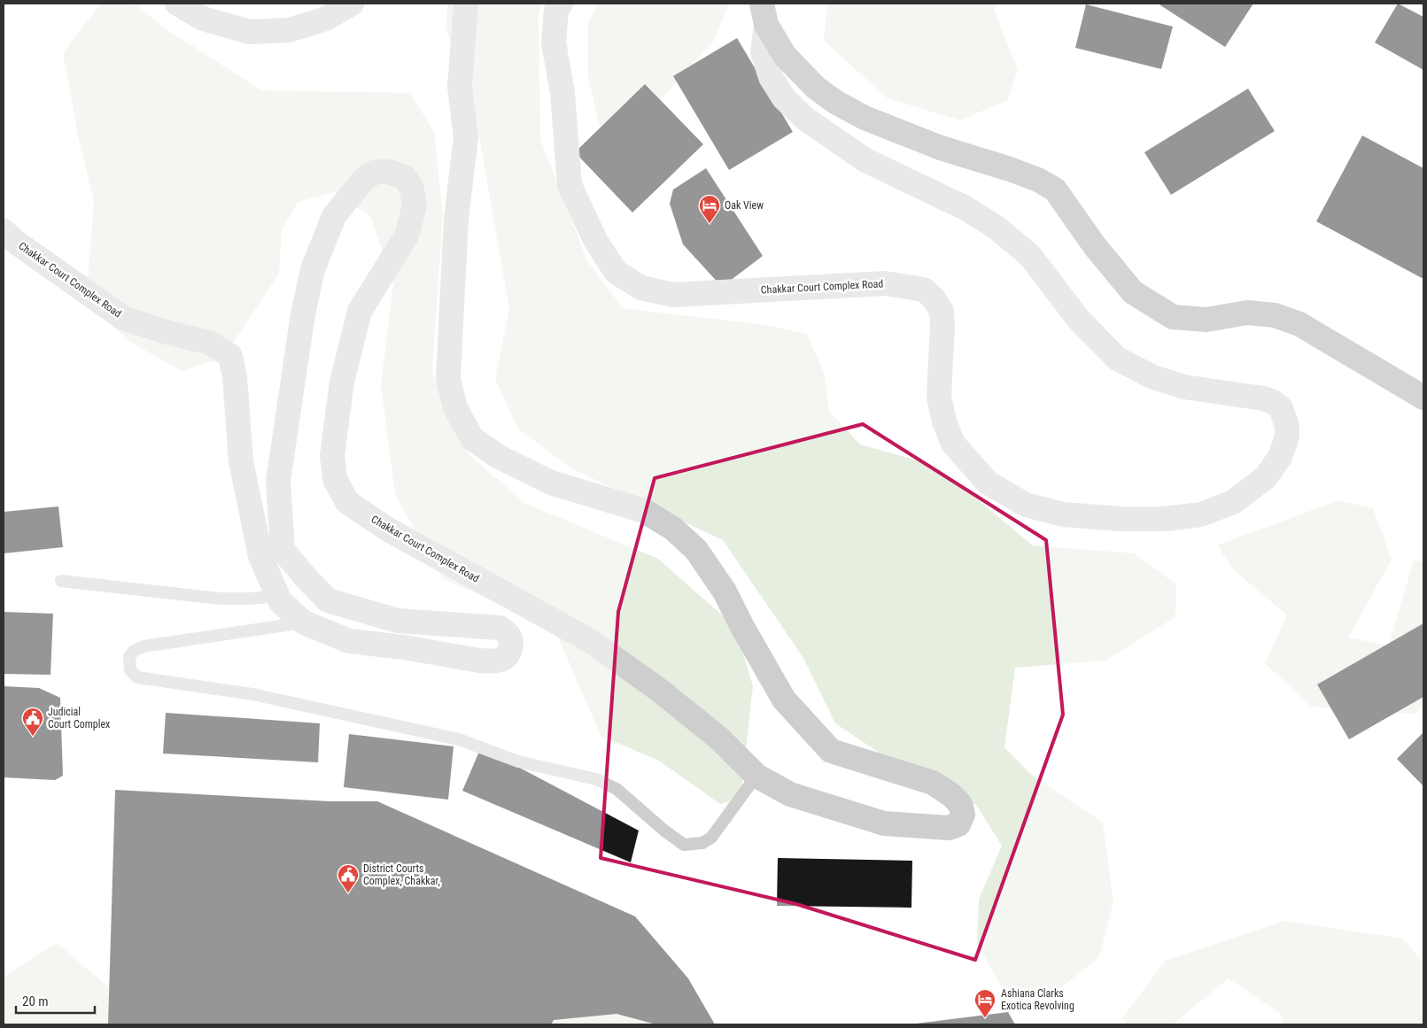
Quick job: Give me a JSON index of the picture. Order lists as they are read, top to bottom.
{
  "streets": {
    "street": ["Chakkar Court Complex Road"]
  },
  "places": {
    "hotel": ["Oak View", "Ashiana Clarks Exotica Revolving"],
    "public building": ["Judicial Court Complex", "District Courts Complex, Chakkar,"]
  },
  "scale_bar": "20 m"
}
